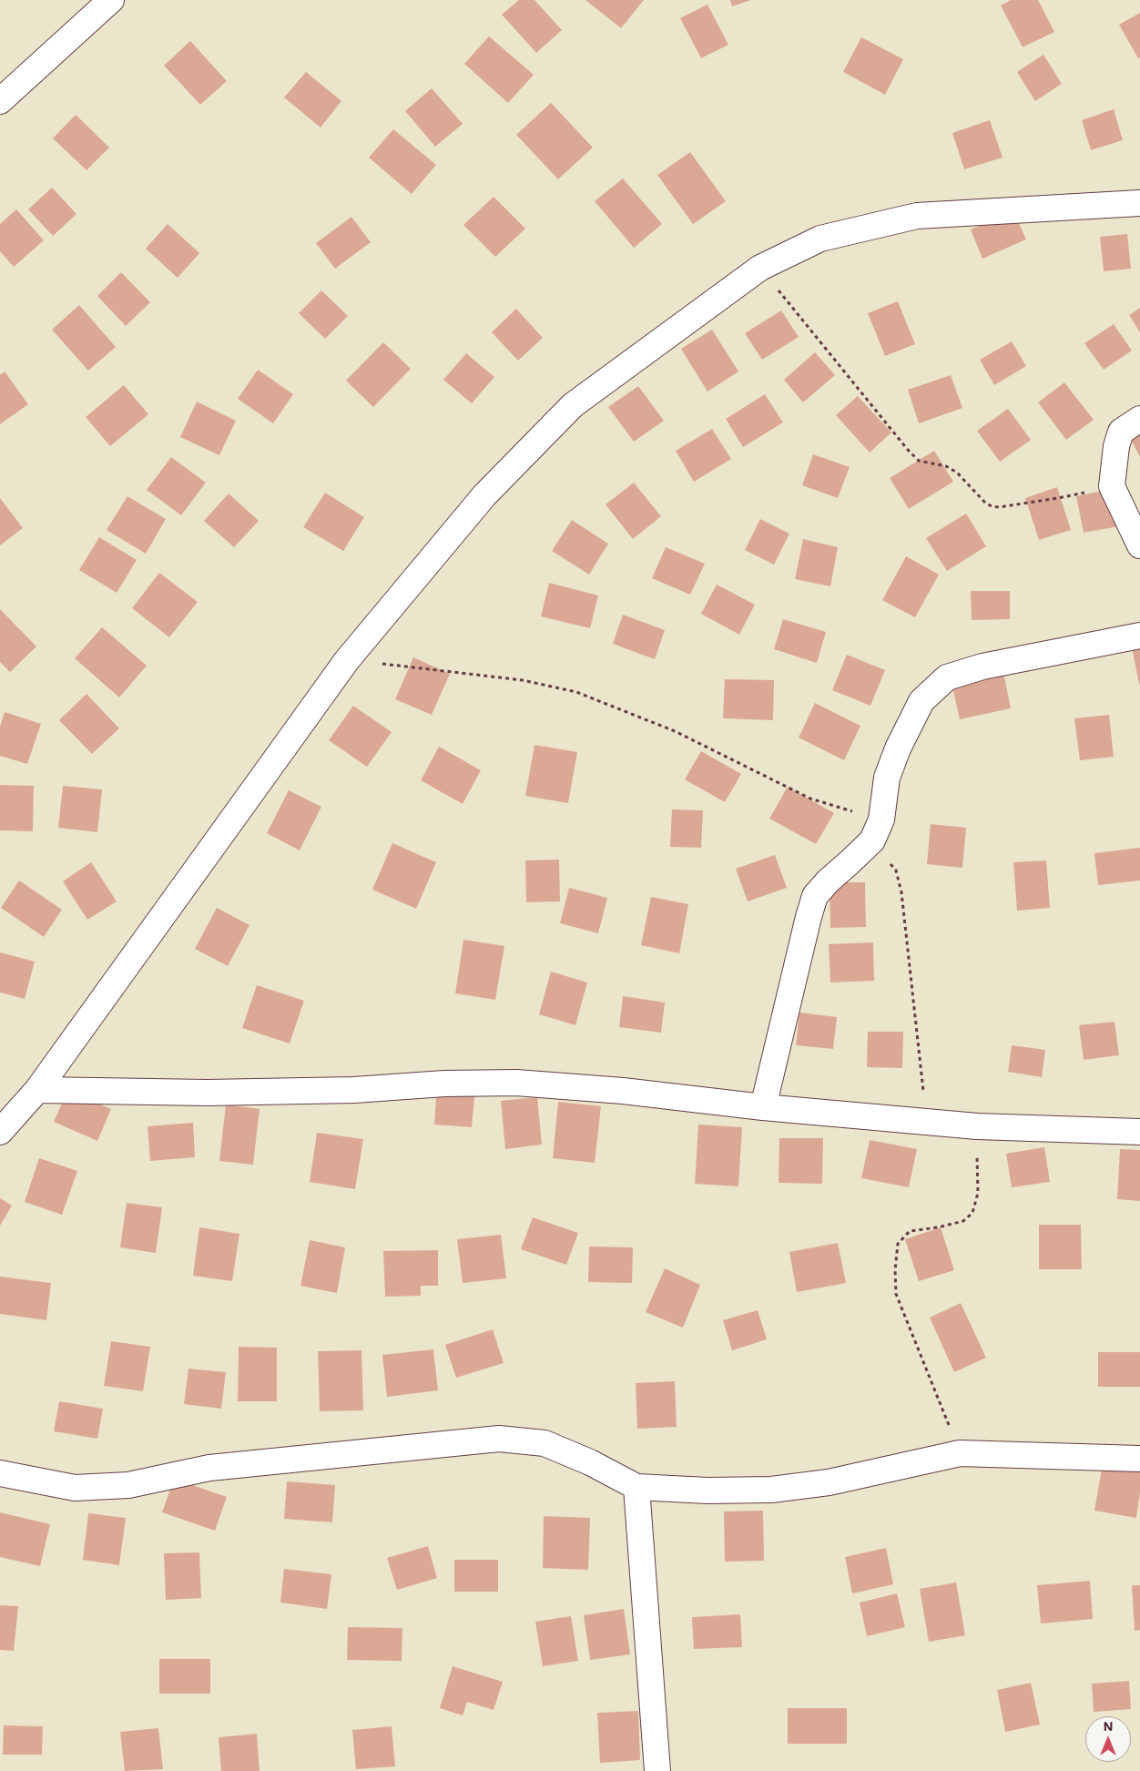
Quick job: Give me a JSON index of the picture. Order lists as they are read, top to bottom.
{
  "north": "top"
}
